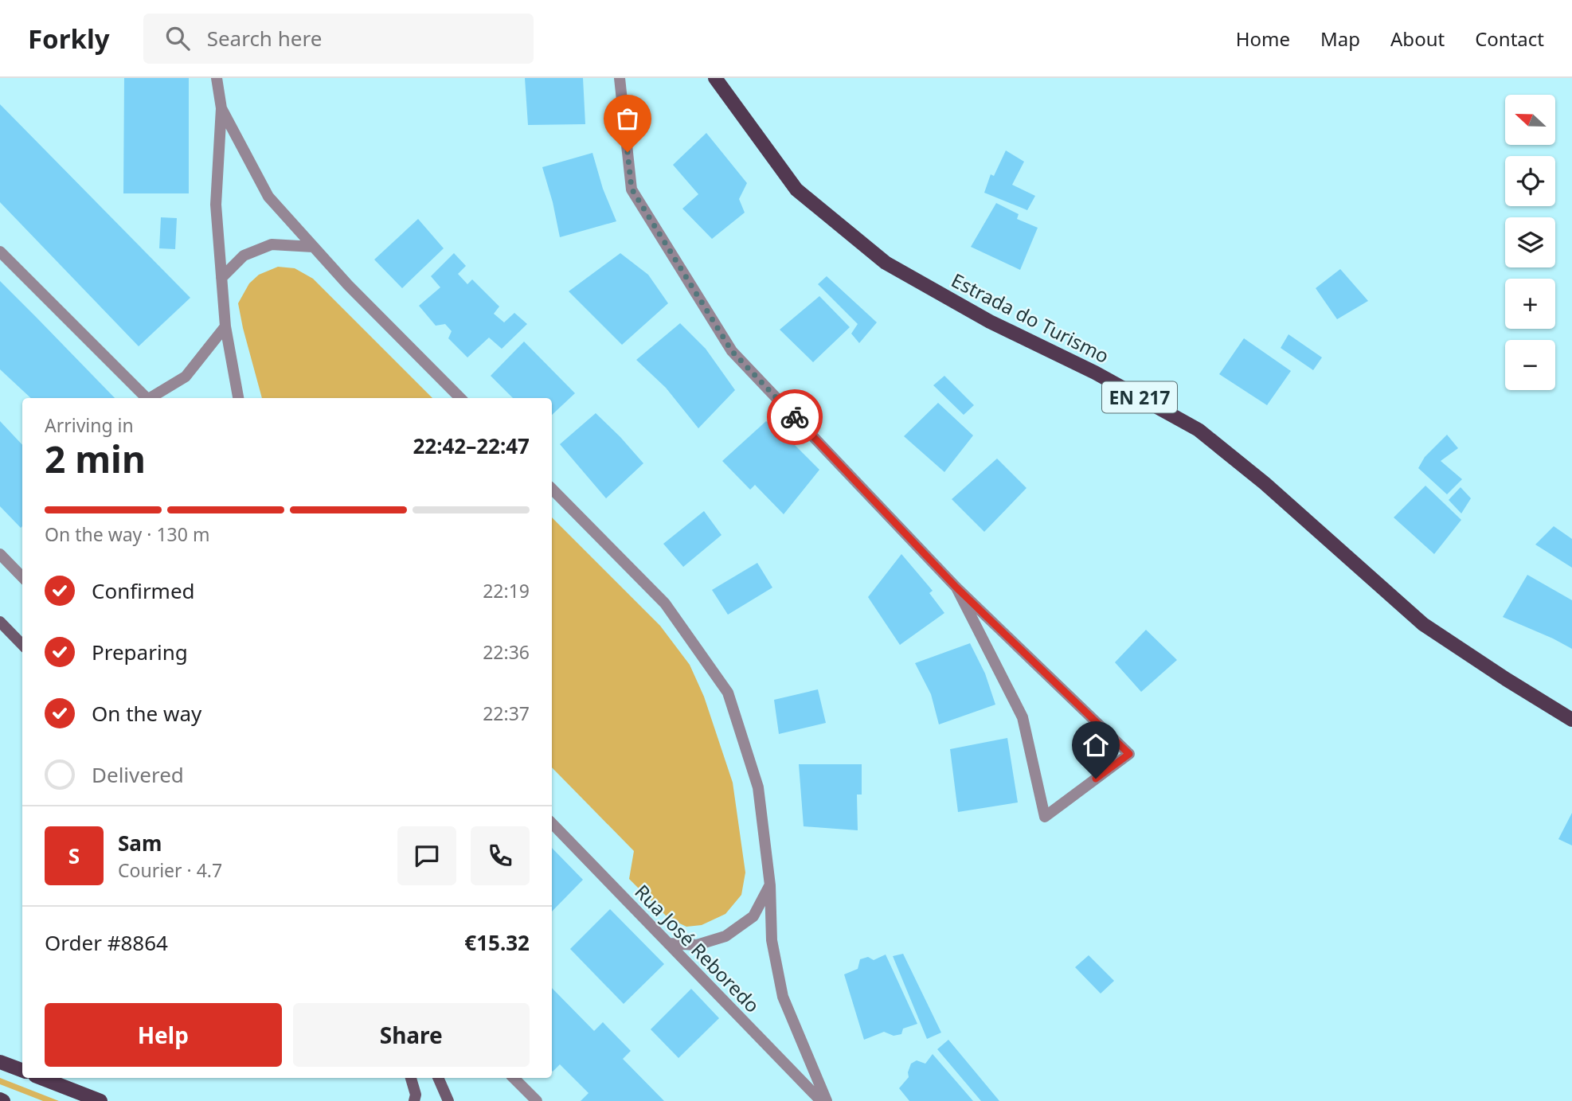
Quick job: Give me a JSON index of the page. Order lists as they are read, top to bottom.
{
  "streets": {
    "main road": ["Estrada do Turismo", "EN 217"],
    "street": ["Rua José Reboredo"]
  },
  "north": "left",
  "page": {
    "header": "Forkly",
    "search": "Search here",
    "nav": [
      "Home",
      "Map",
      "About",
      "Contact"
    ],
    "map_buttons": ["+", "−"],
    "heading": ["2 min", "Arriving in", "22:42–22:47"],
    "panel": [
      "Sam",
      "Courier · 4.7",
      "Order #8864",
      "€15.32"
    ],
    "bar": "On the way · 130 m",
    "list": [
      ["Confirmed", "22:19"],
      ["Preparing", "22:36"],
      ["On the way", "22:37"],
      "Delivered"
    ],
    "round": "S",
    "buttons": ["Help", "Share"]
  }
}
